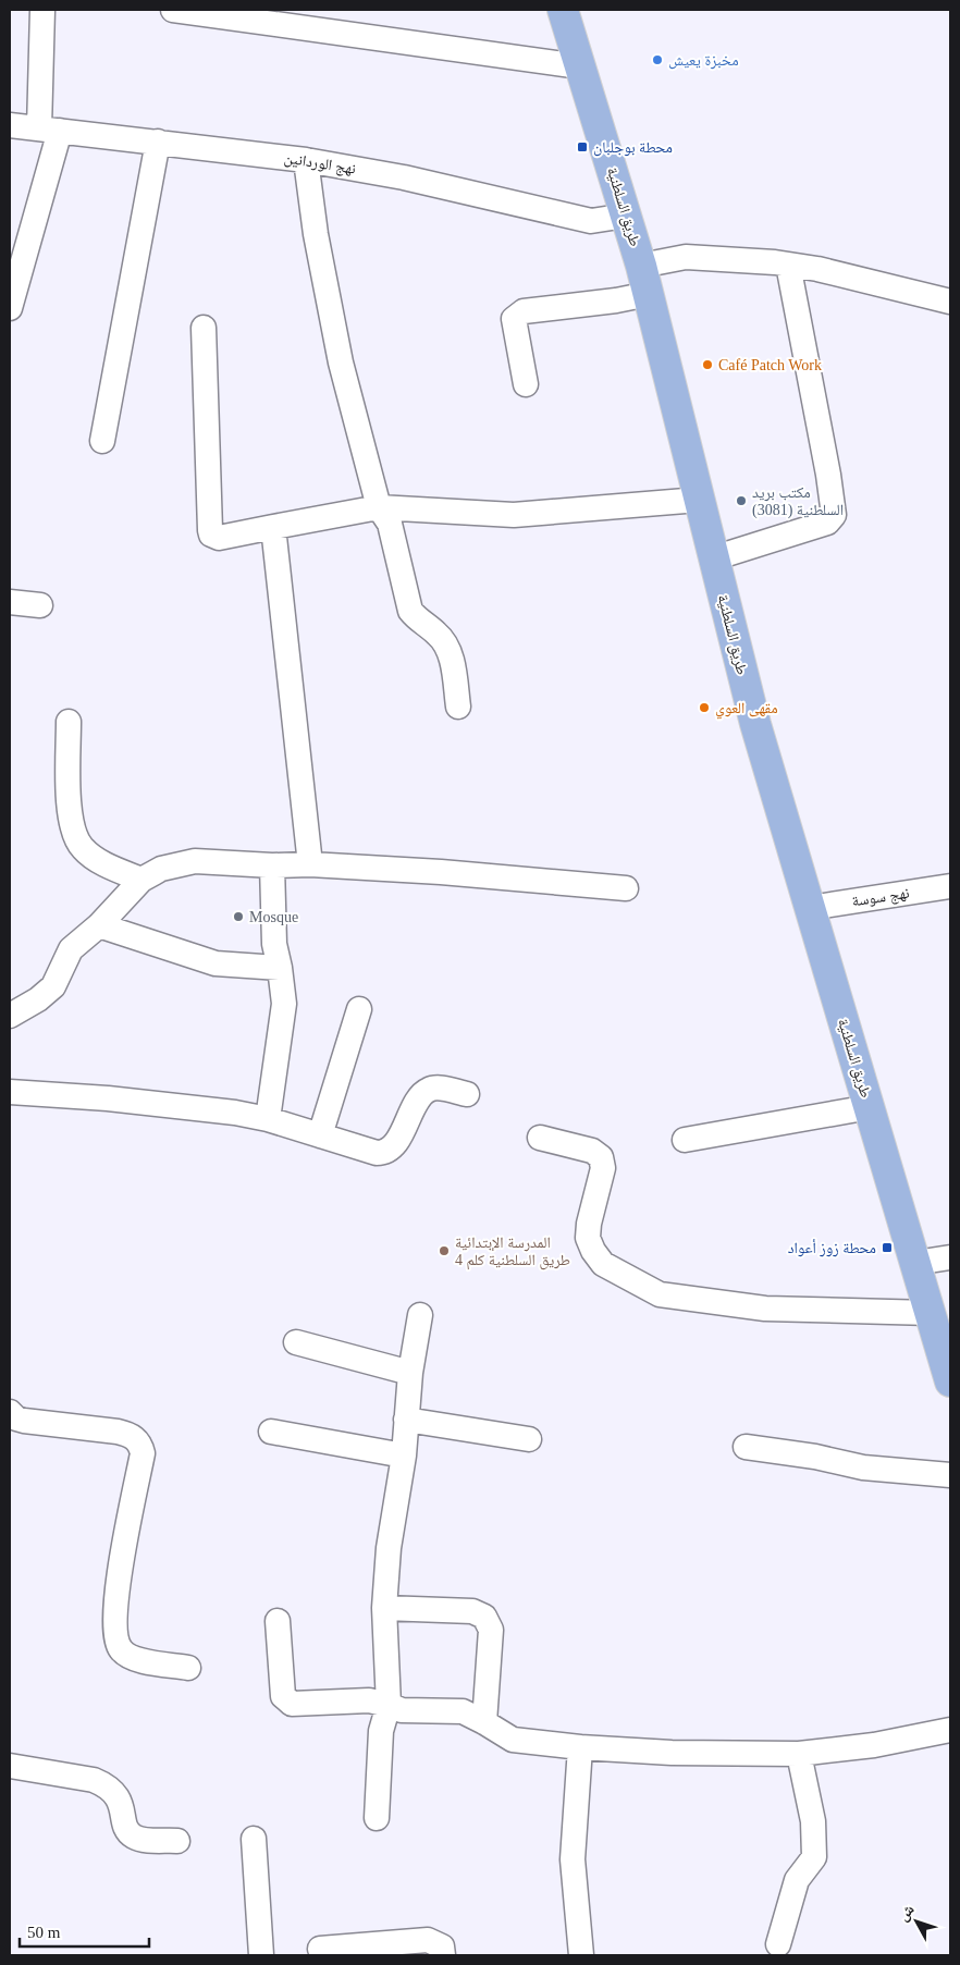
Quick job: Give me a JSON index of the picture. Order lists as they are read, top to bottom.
{
  "streets": {
    "main road": ["طريق السلطنية"],
    "street": ["نهج الوردانين", "نهج سوسة"]
  },
  "crossings": [
    ["نهج الوردانين", "طريق السلطنية"],
    ["طريق السلطنية", "نهج سوسة"]
  ],
  "places": {
    "other": [
      "مخبزة يعيش",
      "Café Patch Work",
      "مكتب بريد السلطنية (3081)",
      "مقهى العوي",
      "Mosque",
      "المدرسة الإبتدائية طريق السلطنية كلم 4"
    ],
    "transit": ["محطة بوجلبان", "محطة زوز أعواد"]
  },
  "scale_bar": "50 m",
  "north": "top left"
}
